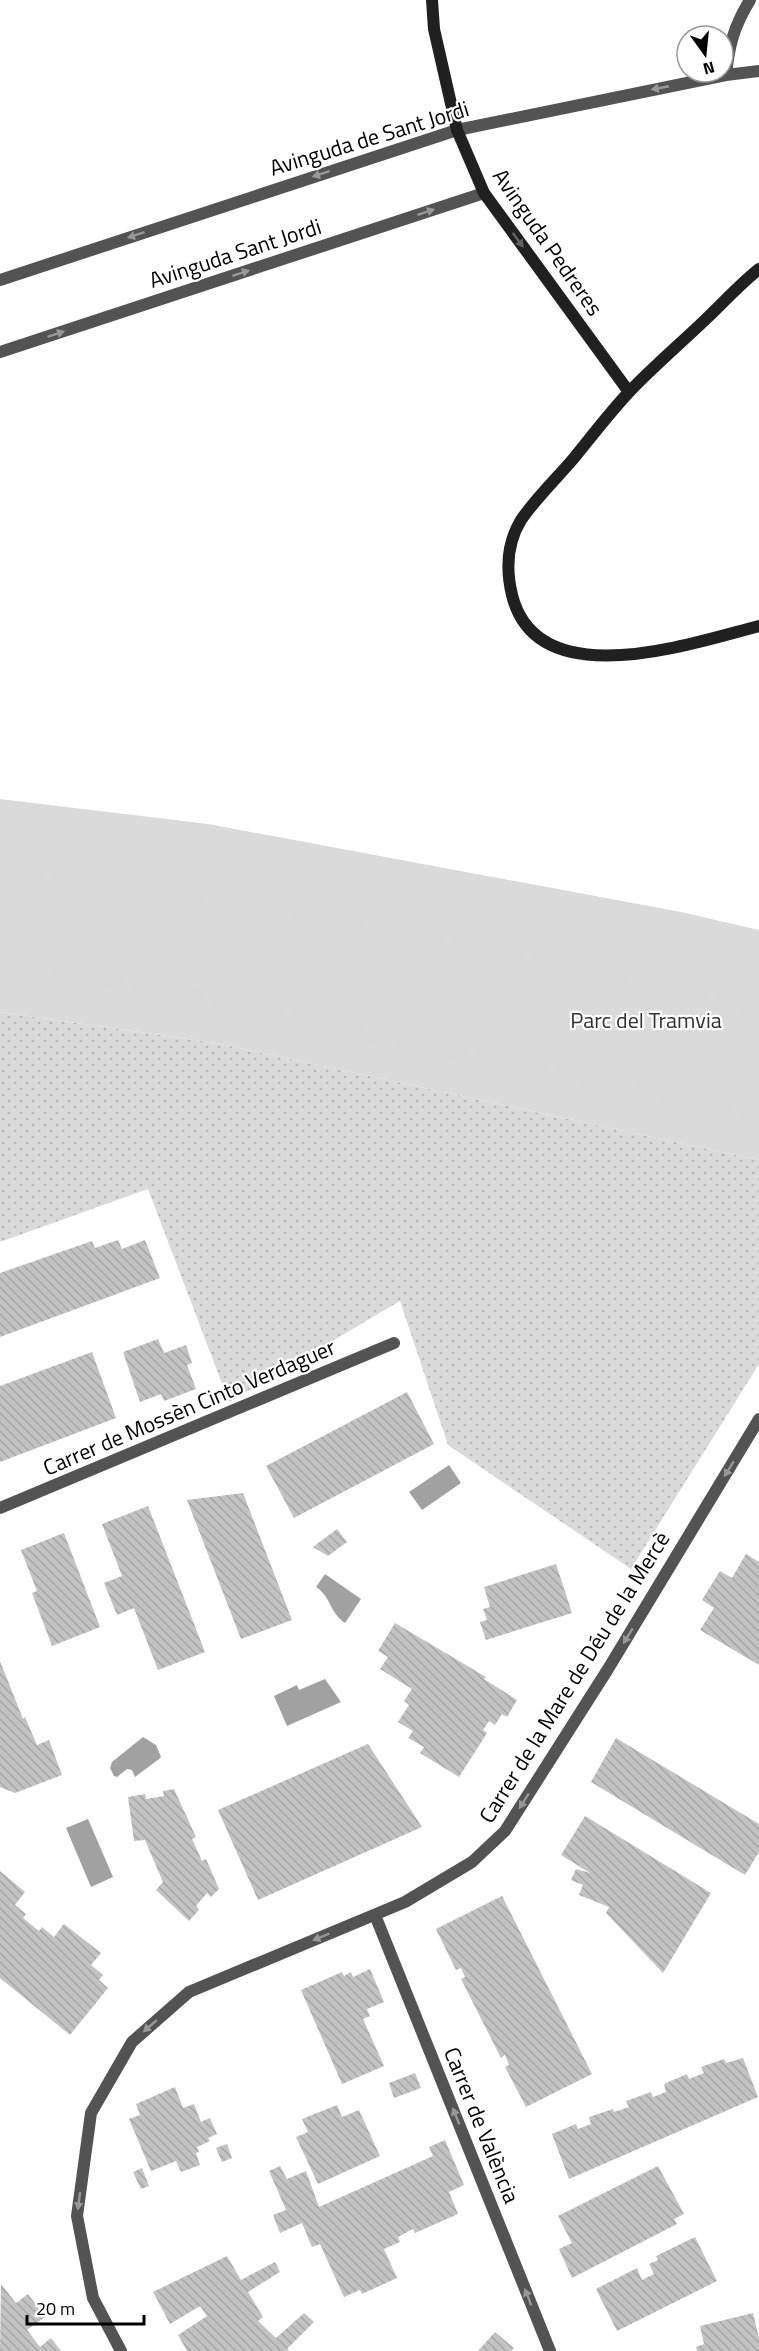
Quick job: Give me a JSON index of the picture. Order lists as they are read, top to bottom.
{
  "streets": {
    "street": [
      "Avinguda de Sant Jordi",
      "Avinguda Pedreres",
      "Avinguda Sant Jordi",
      "Carrer de Mossèn Cinto Verdaguer",
      "Carrer de la Mare de Déu de la Mercè",
      "Carrer de València"
    ]
  },
  "crossings": [
    ["Avinguda de Sant Jordi", "Avinguda Pedreres"],
    ["Avinguda Pedreres", "Avinguda Sant Jordi"],
    ["Carrer de la Mare de Déu de la Mercè", "Carrer de València"]
  ],
  "one_way": [
    "Avinguda de Sant Jordi",
    "Avinguda Pedreres",
    "Avinguda Sant Jordi",
    "Carrer de la Mare de Déu de la Mercè",
    "Carrer de València"
  ],
  "parks": ["Parc del Tramvia"],
  "scale_bar": "20 m",
  "north": "bottom"
}
